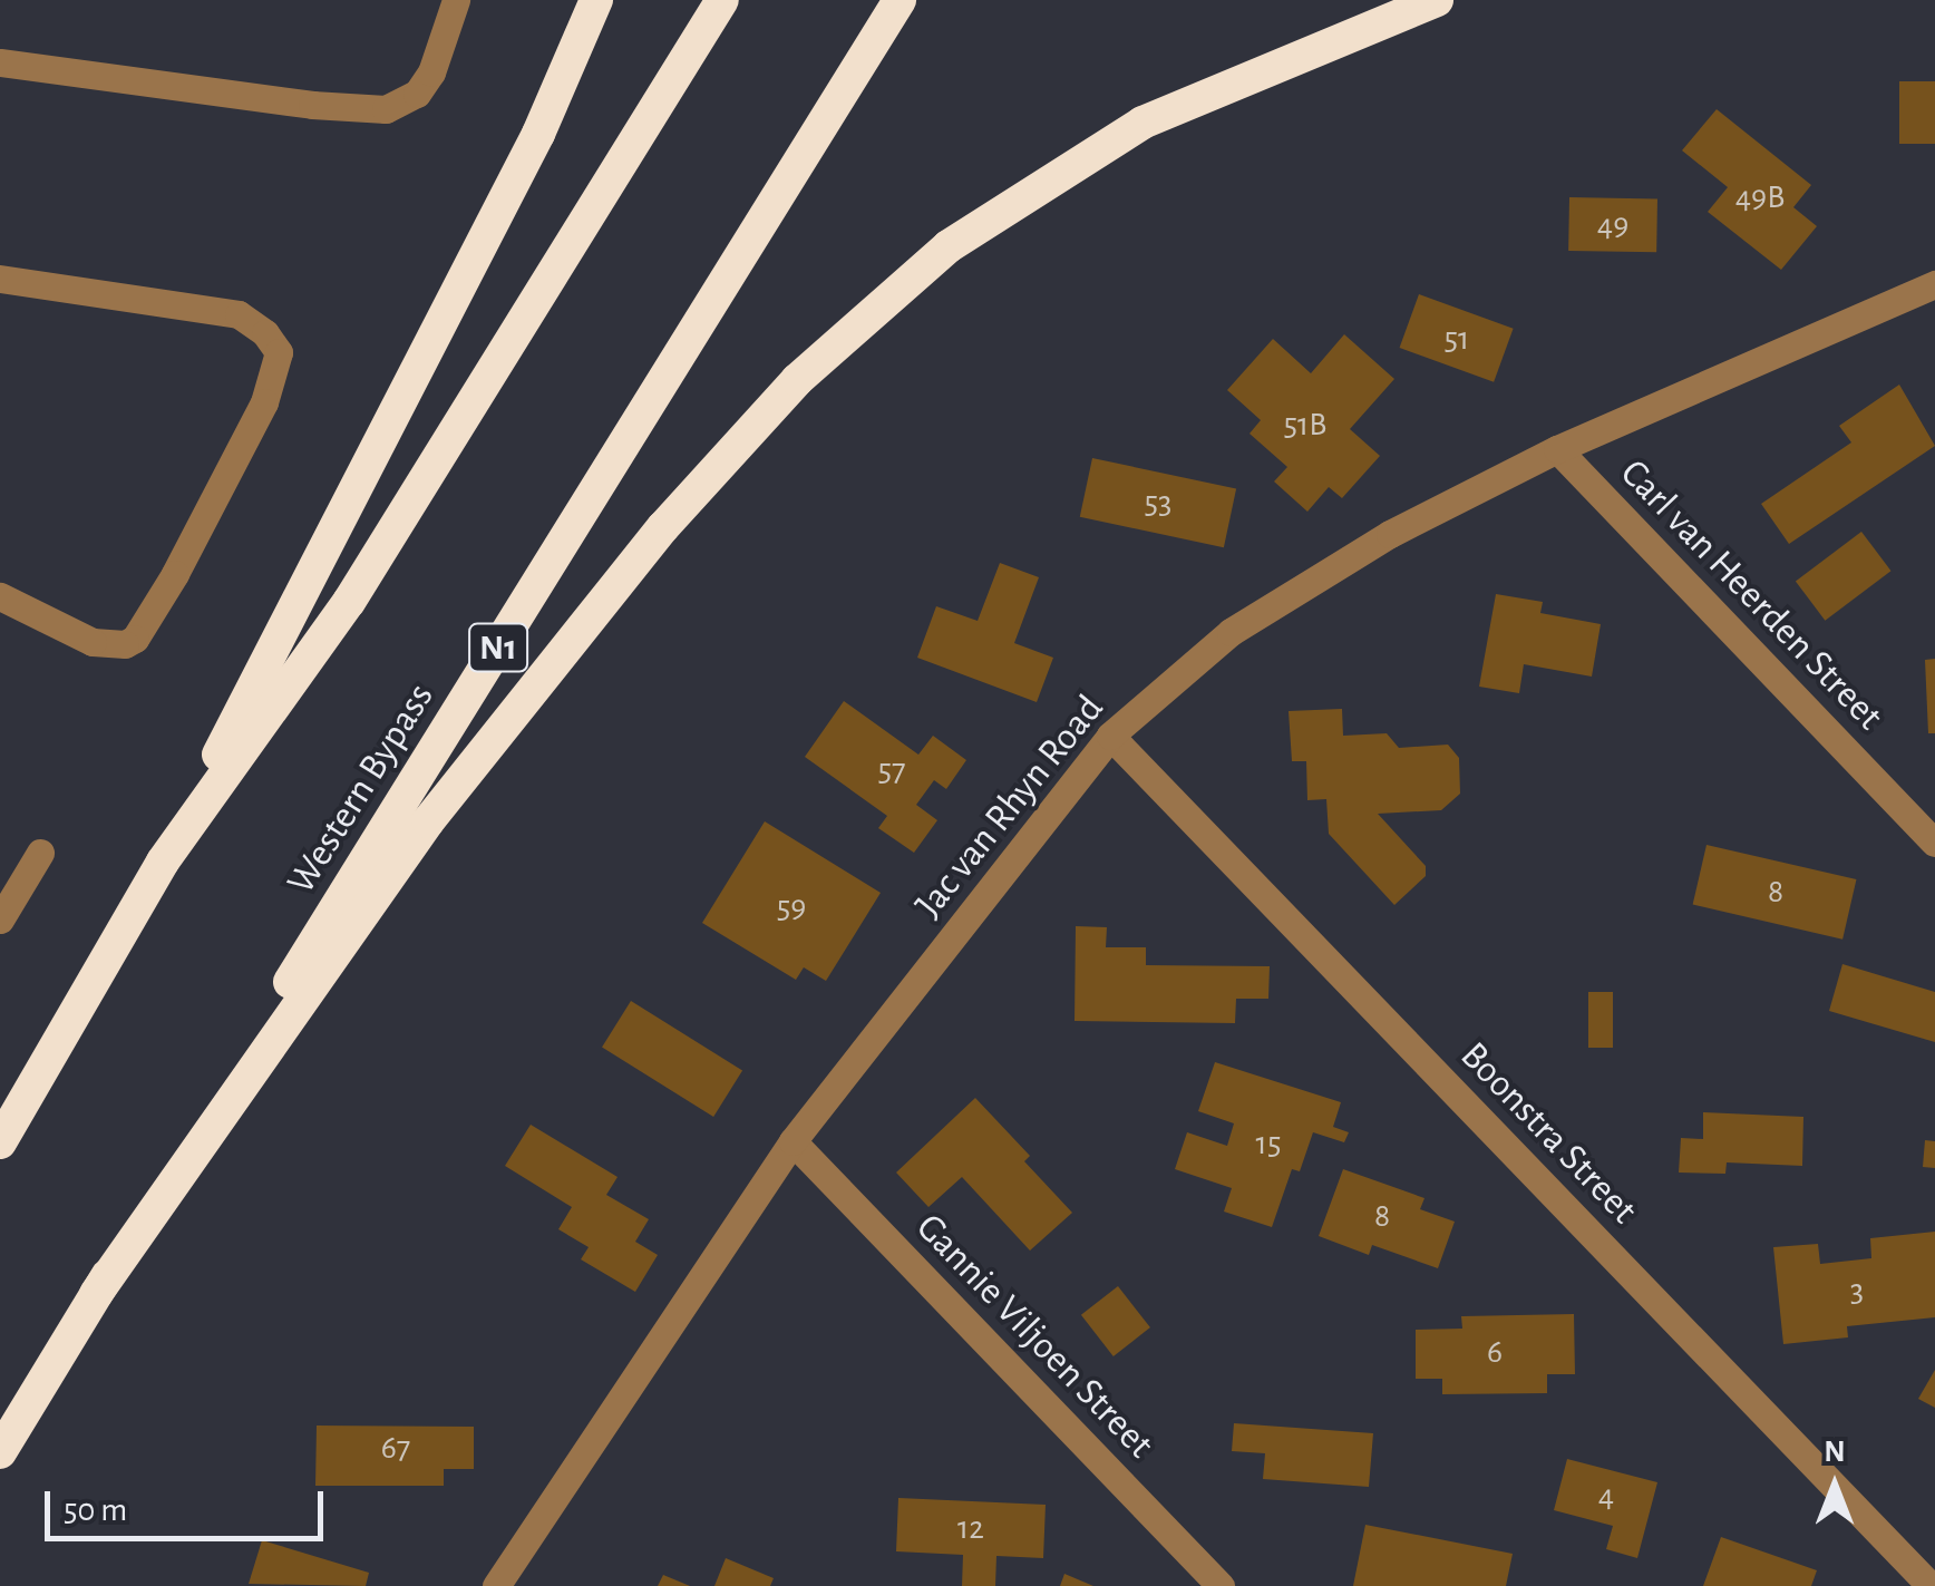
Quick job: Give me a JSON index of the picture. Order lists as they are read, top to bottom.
{
  "streets": {
    "highway": ["N1", "Western Bypass"],
    "street": [
      "Carl van Heerden Street",
      "Jac van Rhyn Road",
      "Boonstra Street",
      "Gannie Viljoen Street"
    ]
  },
  "crossings": [
    ["Carl van Heerden Street", "Jac van Rhyn Road"],
    ["Jac van Rhyn Road", "Boonstra Street"],
    ["Jac van Rhyn Road", "Gannie Viljoen Street"]
  ],
  "house_numbers": [
    "49B",
    "49",
    "51",
    "51B",
    "53",
    "57",
    "8",
    "59",
    "15",
    "8",
    "3",
    "6",
    "67",
    "4",
    "12"
  ],
  "scale_bar": "50 m",
  "north": "top"
}
